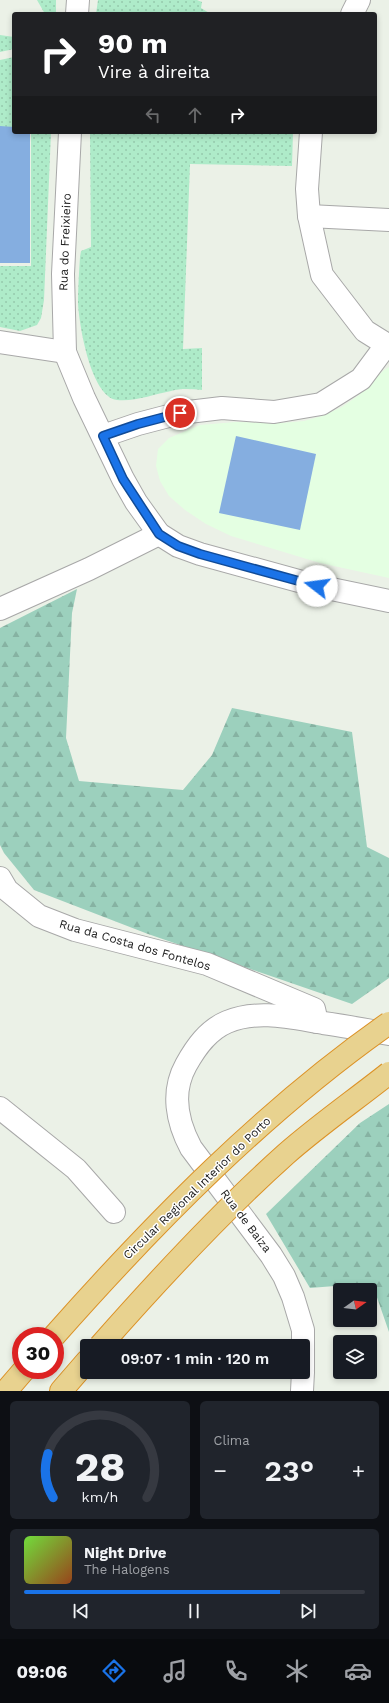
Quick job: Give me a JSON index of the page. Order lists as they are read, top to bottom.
{
  "streets": {
    "highway": ["Circular Regional Interior do Porto"],
    "street": ["Rua do Freixieiro", "Rua da Costa dos Fontelos", "Rua de Baiza"]
  },
  "crossings": [
    ["Rua da Costa dos Fontelos", "Rua de Baiza"]
  ],
  "north": "right",
  "page": {
    "turn": ["90 m", "Vire à direita"],
    "limit": "30",
    "trip": "09:07 · 1 min · 120 m",
    "tile": "Clima",
    "heat": ["−", "23°", "+"],
    "song": ["Night Drive", "The Halogens"],
    "tabs": "09:06",
    "gauge": ["28", "km/h"]
  }
}
